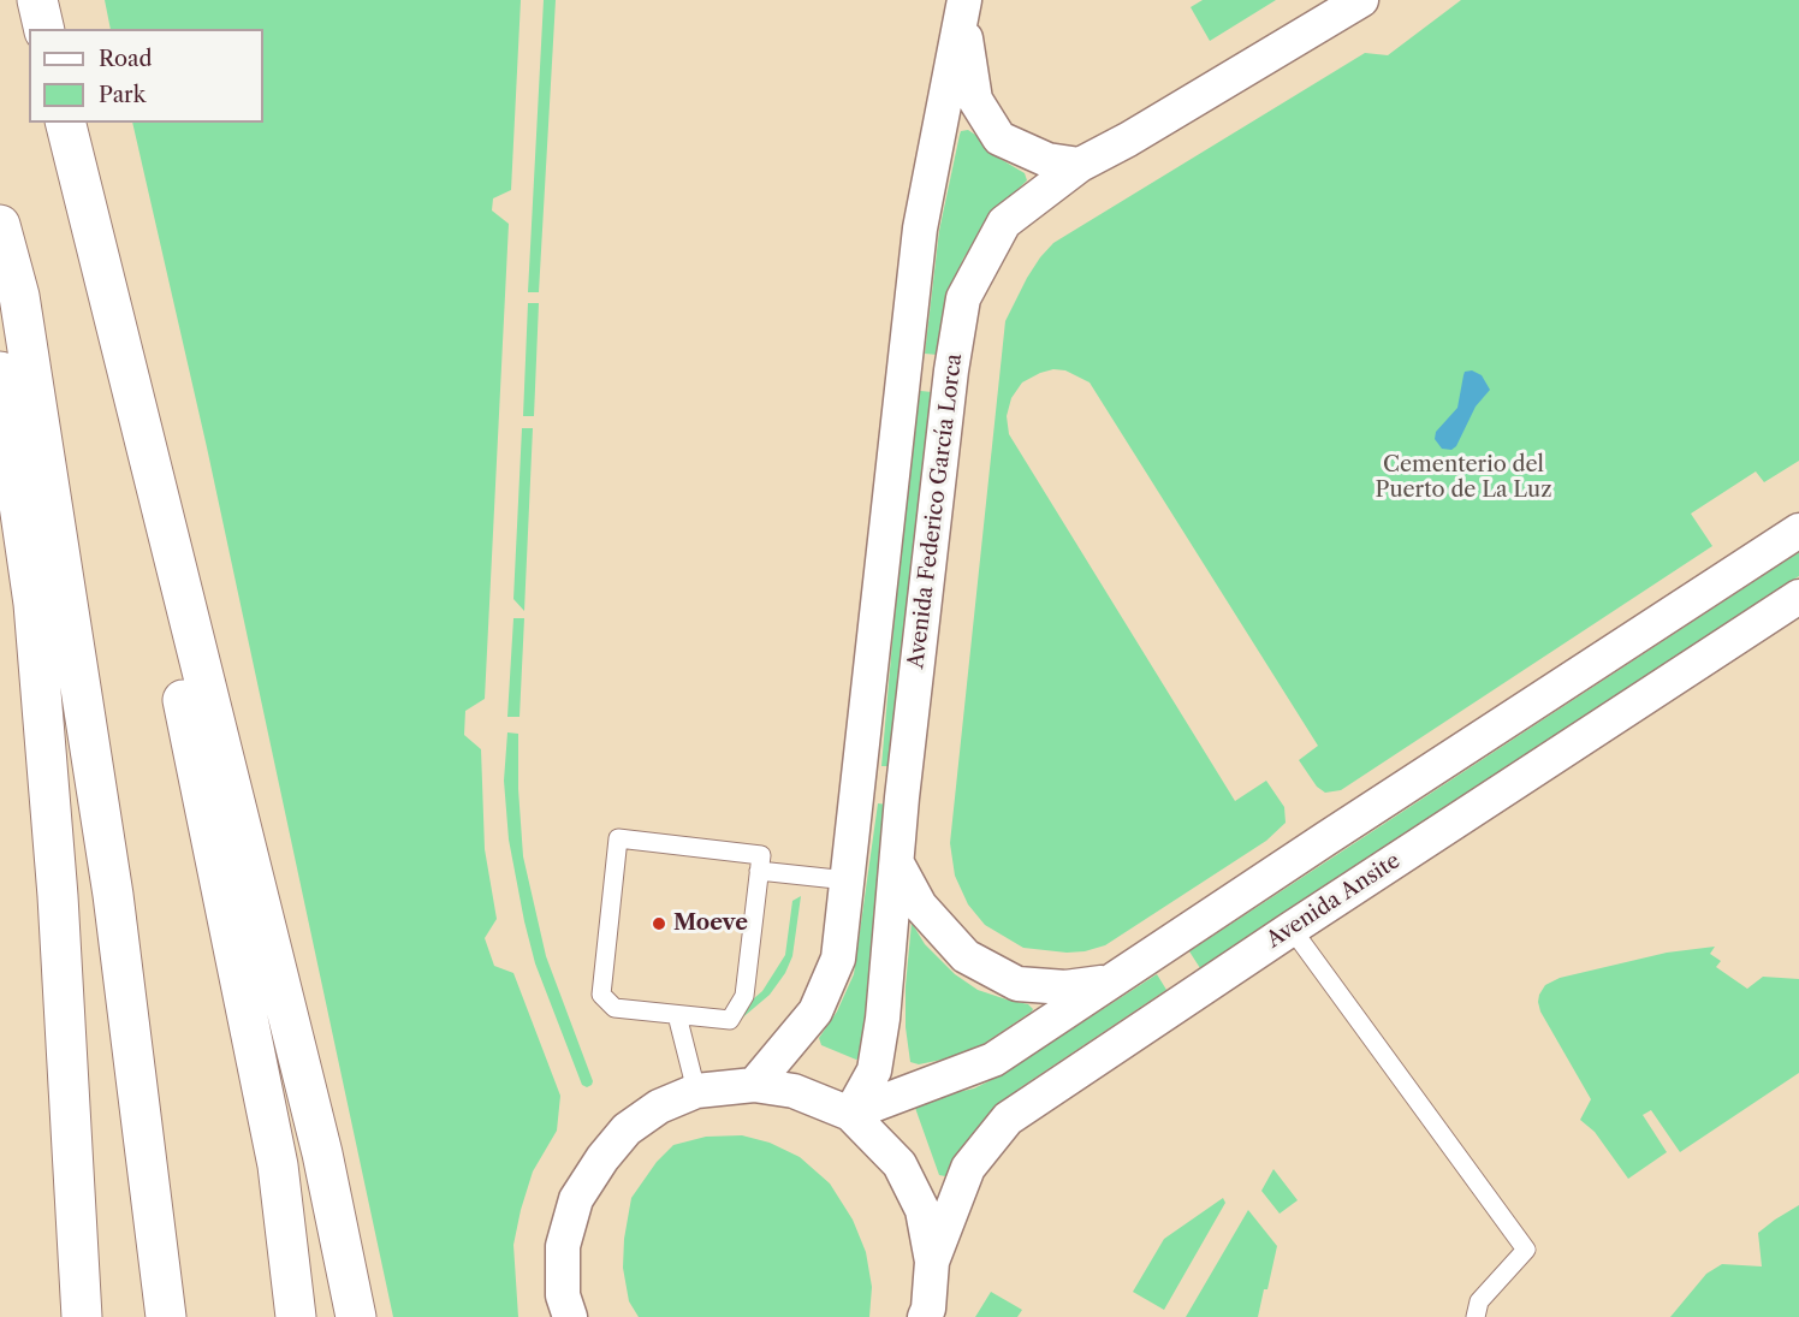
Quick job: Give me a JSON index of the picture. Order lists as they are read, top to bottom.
{
  "streets": {
    "street": ["Avenida Federico García Lorca", "Avenida Ansite"]
  },
  "parks": ["Cementerio del Puerto de La Luz"],
  "places": ["Moeve"],
  "legend": ["Road", "Park"]
}
